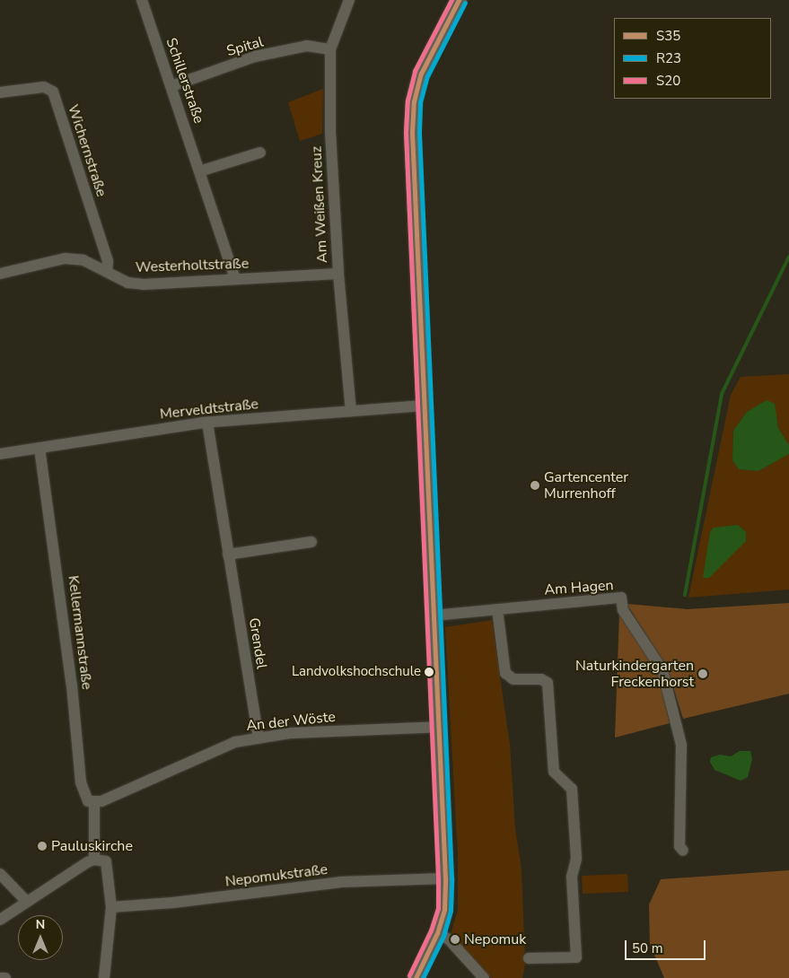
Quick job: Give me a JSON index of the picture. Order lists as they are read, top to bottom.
{
  "streets": {
    "street": [
      "Spital",
      "Schillerstraße",
      "Wichernstraße",
      "Am Weißen Kreuz",
      "Westerholtstraße",
      "Merveldtstraße",
      "Am Hagen",
      "Kellermannstraße",
      "Grendel",
      "An der Wöste",
      "Nepomukstraße"
    ]
  },
  "crossings": [
    ["Spital", "Schillerstraße"],
    ["Spital", "Am Weißen Kreuz"],
    ["Schillerstraße", "Westerholtstraße"],
    ["Wichernstraße", "Westerholtstraße"],
    ["Am Weißen Kreuz", "Westerholtstraße"],
    ["Am Weißen Kreuz", "Merveldtstraße"],
    ["Merveldtstraße", "Kellermannstraße"],
    ["Merveldtstraße", "Grendel"],
    ["Kellermannstraße", "An der Wöste"],
    ["Grendel", "An der Wöste"]
  ],
  "places": [
    "Gartencenter Murrenhoff",
    "Landvolkshochschule",
    "Naturkindergarten Freckenhorst",
    "Pauluskirche",
    "Nepomuk"
  ],
  "lines": ["transit line S35", "transit line S20", "transit line R23"],
  "legend": ["S35", "R23", "S20"],
  "scale_bar": "50 m",
  "north": "top"
}
